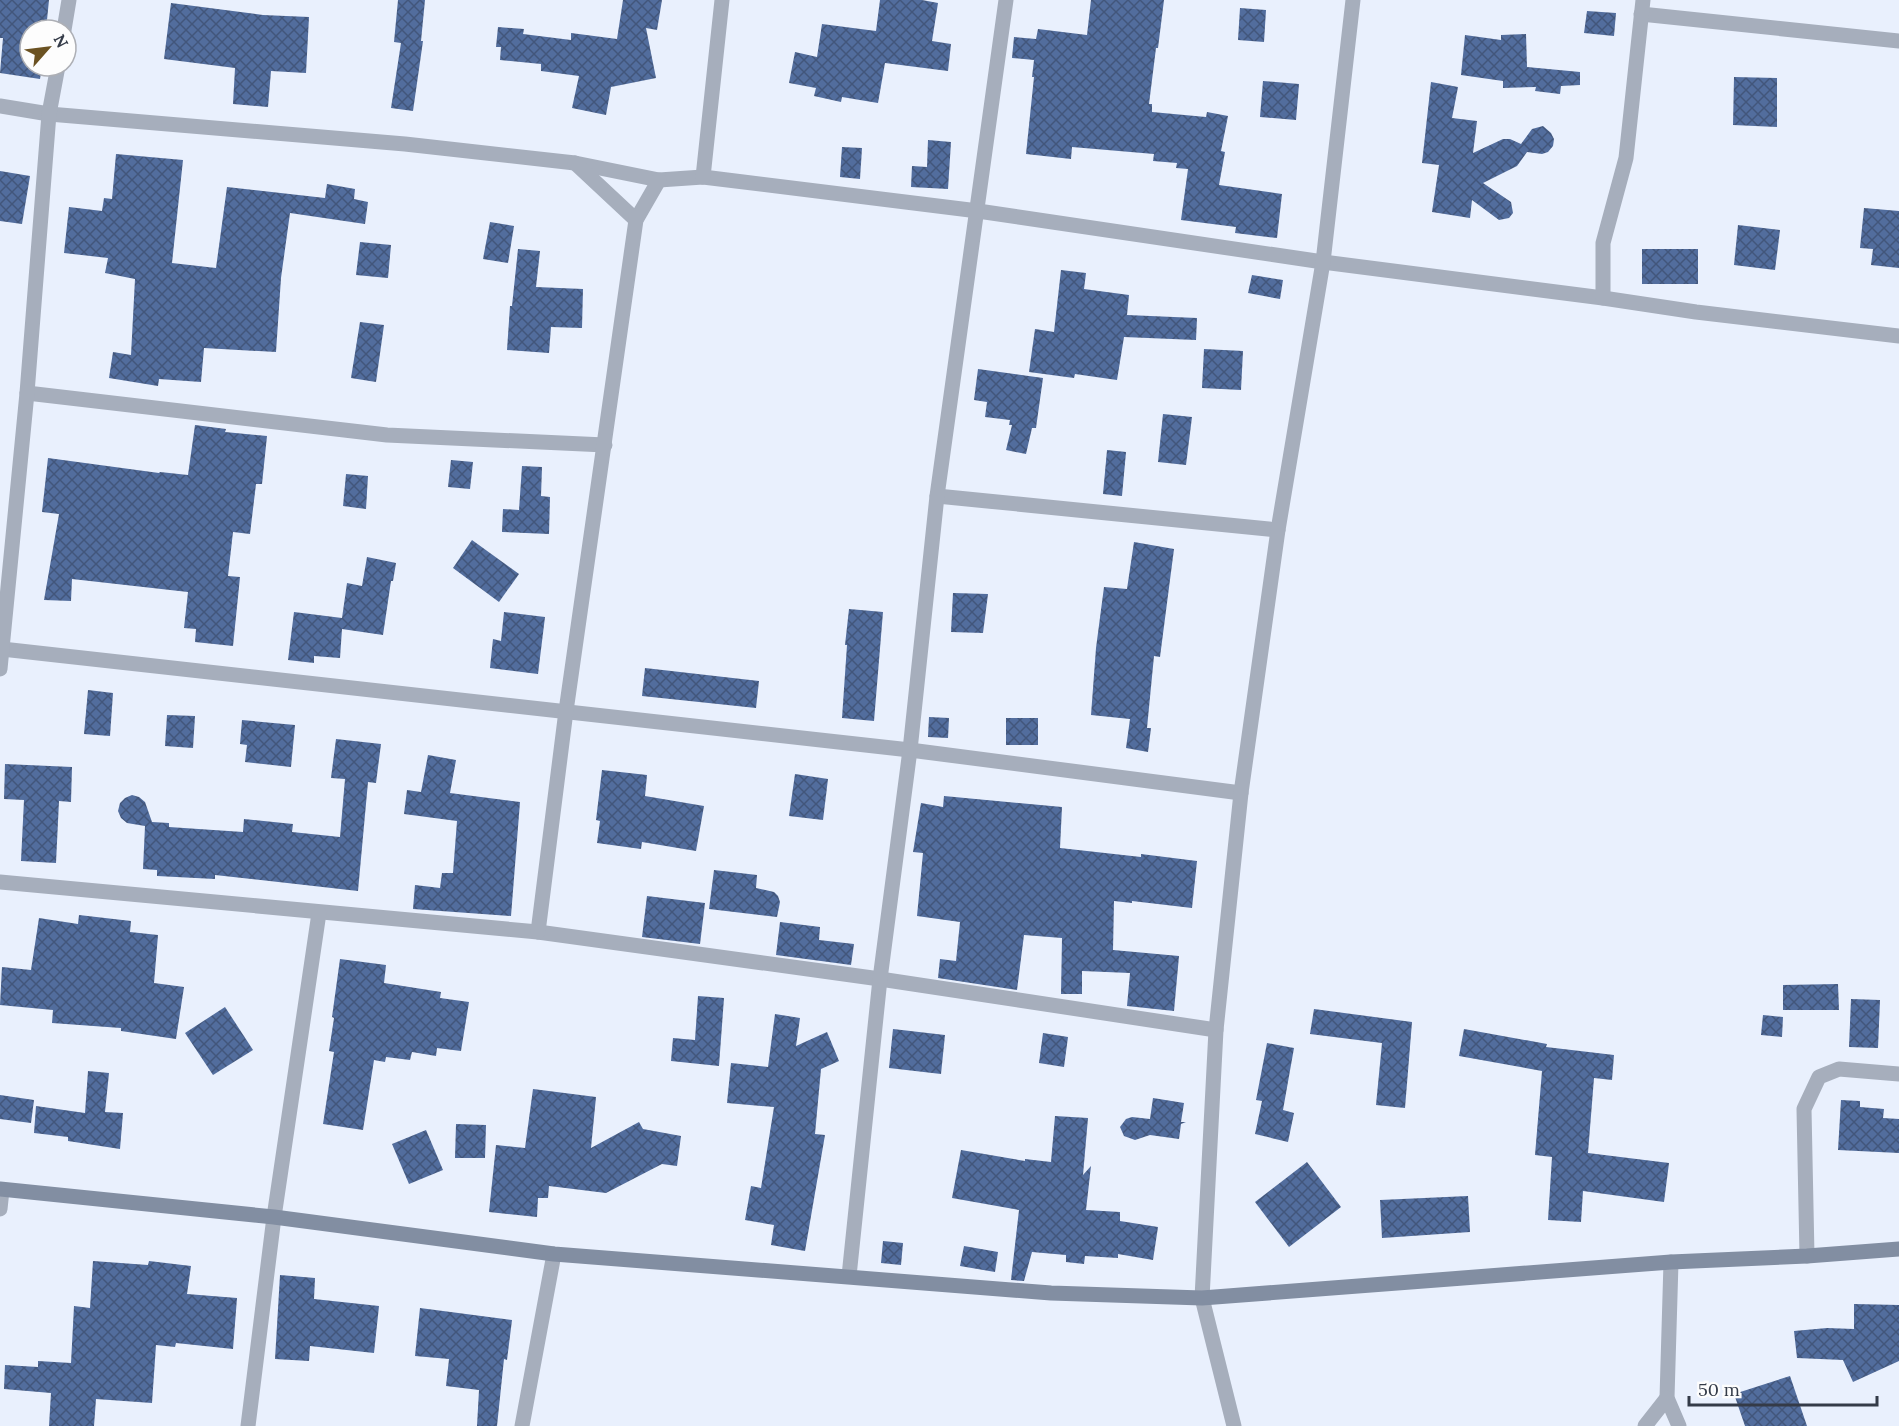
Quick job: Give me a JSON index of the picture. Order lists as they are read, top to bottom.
{
  "scale_bar": "50 m",
  "north": "top right"
}
